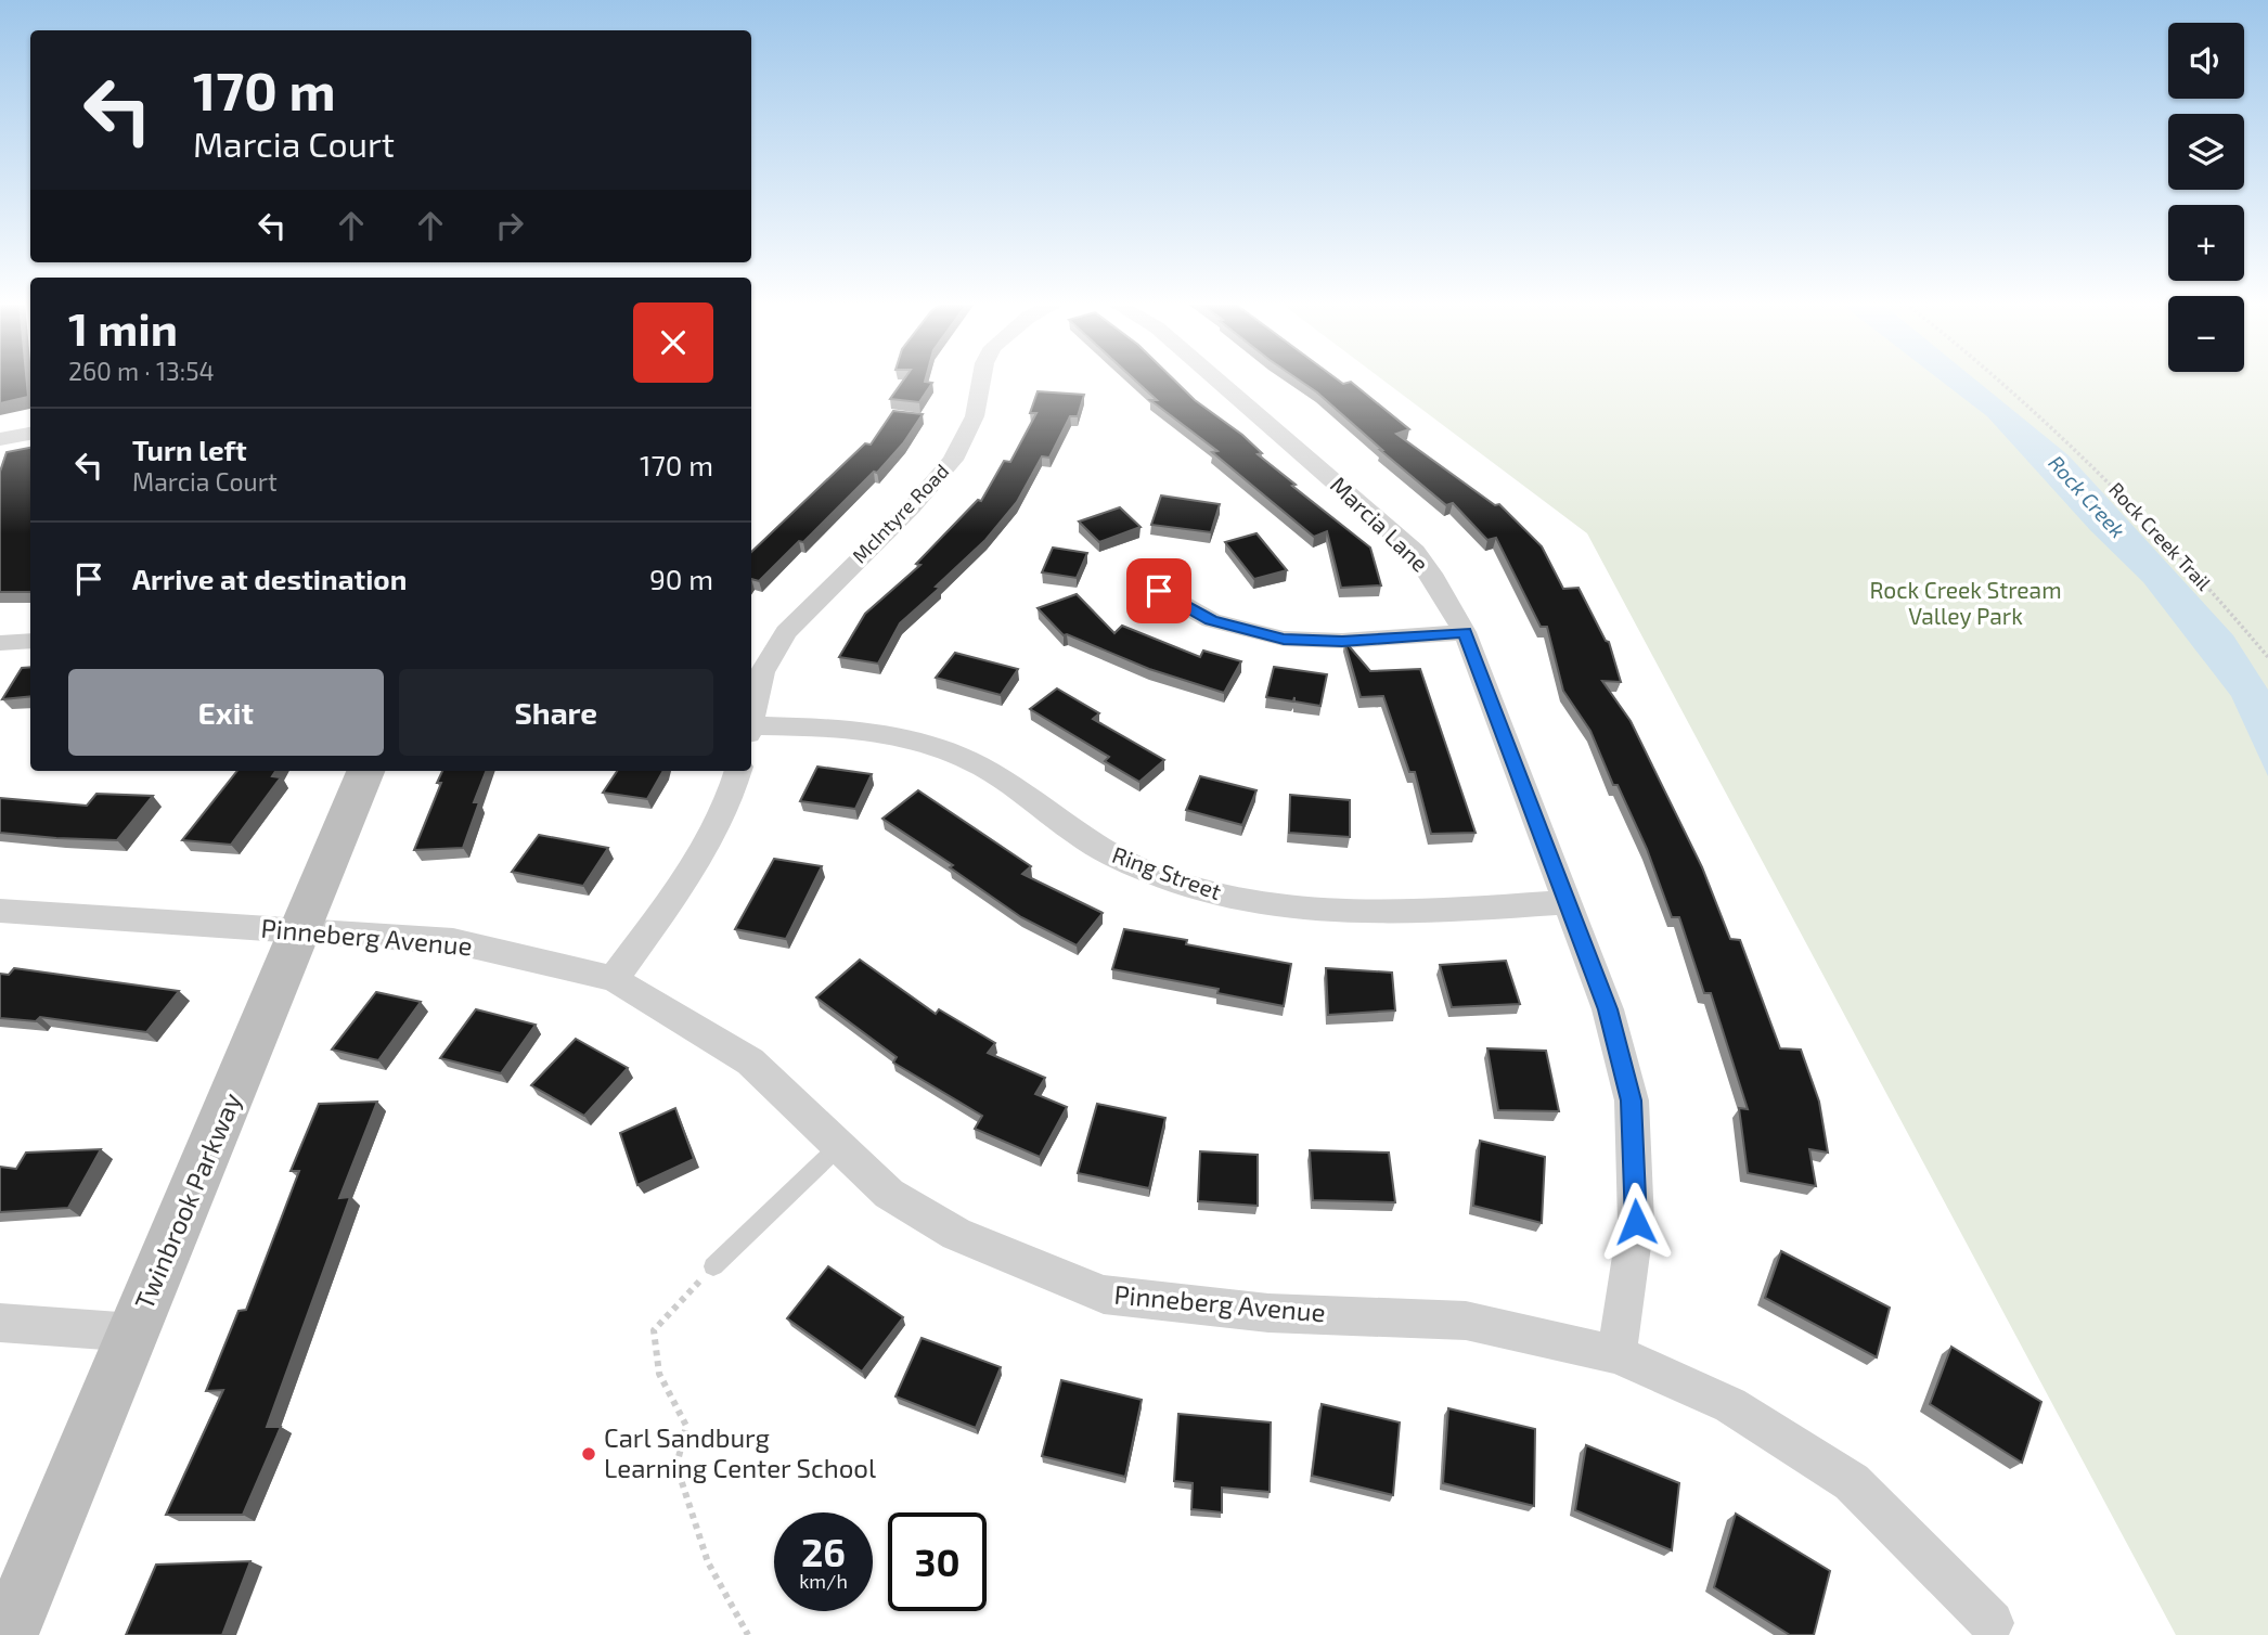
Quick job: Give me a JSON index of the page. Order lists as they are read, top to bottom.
{
  "streets": {
    "street": [
      "McIntyre Road",
      "Marcia Lane",
      "Ring Street",
      "Pinneberg Avenue",
      "Twinbrook Parkway"
    ],
    "path": ["Rock Creek Trail"]
  },
  "crossings": [
    ["Marcia Lane", "Ring Street"],
    ["Marcia Lane", "Pinneberg Avenue"],
    ["Pinneberg Avenue", "Twinbrook Parkway"]
  ],
  "water": ["Rock Creek"],
  "parks": ["Rock Creek Stream Valley Park"],
  "places": ["Carl Sandburg Learning Center School"],
  "page": {
    "map_buttons": ["+", "−"],
    "turn": ["170 m", "Marcia Court"],
    "heading": ["1 min", "260 m · 13:54"],
    "list": [
      {
        "name": "Turn left",
        "note": "Marcia Court",
        "value": "170 m"
      },
      {
        "name": "Arrive at destination",
        "value": "90 m"
      }
    ],
    "buttons": ["Exit", "Share"],
    "speed": "26 km/h",
    "limit": "30"
  }
}
